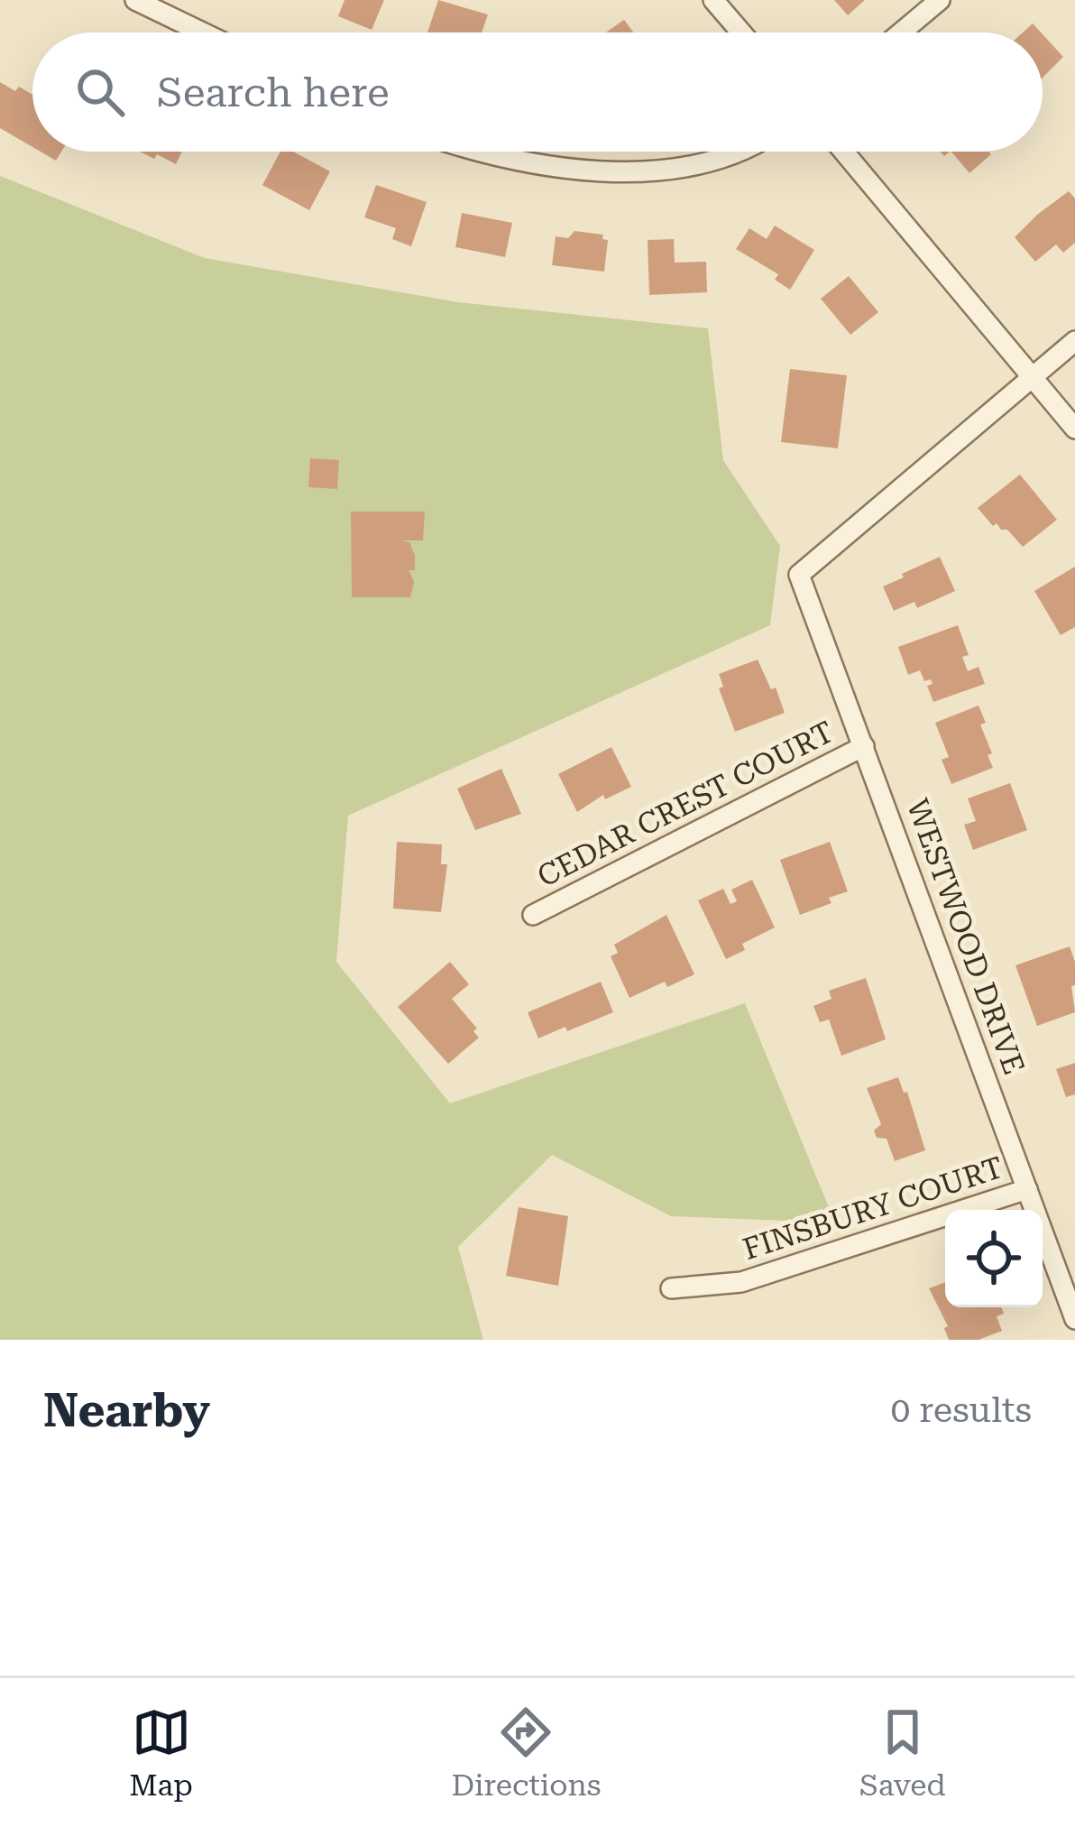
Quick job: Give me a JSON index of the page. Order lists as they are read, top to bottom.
{
  "streets": {
    "street": ["CEDAR CREST COURT", "WESTWOOD DRIVE", "FINSBURY COURT"]
  },
  "crossings": [
    ["CEDAR CREST COURT", "WESTWOOD DRIVE"],
    ["WESTWOOD DRIVE", "FINSBURY COURT"]
  ],
  "page": {
    "search": "Search here",
    "heading": ["Nearby", "0 results"],
    "nav": ["Map", "Directions", "Saved"]
  }
}
